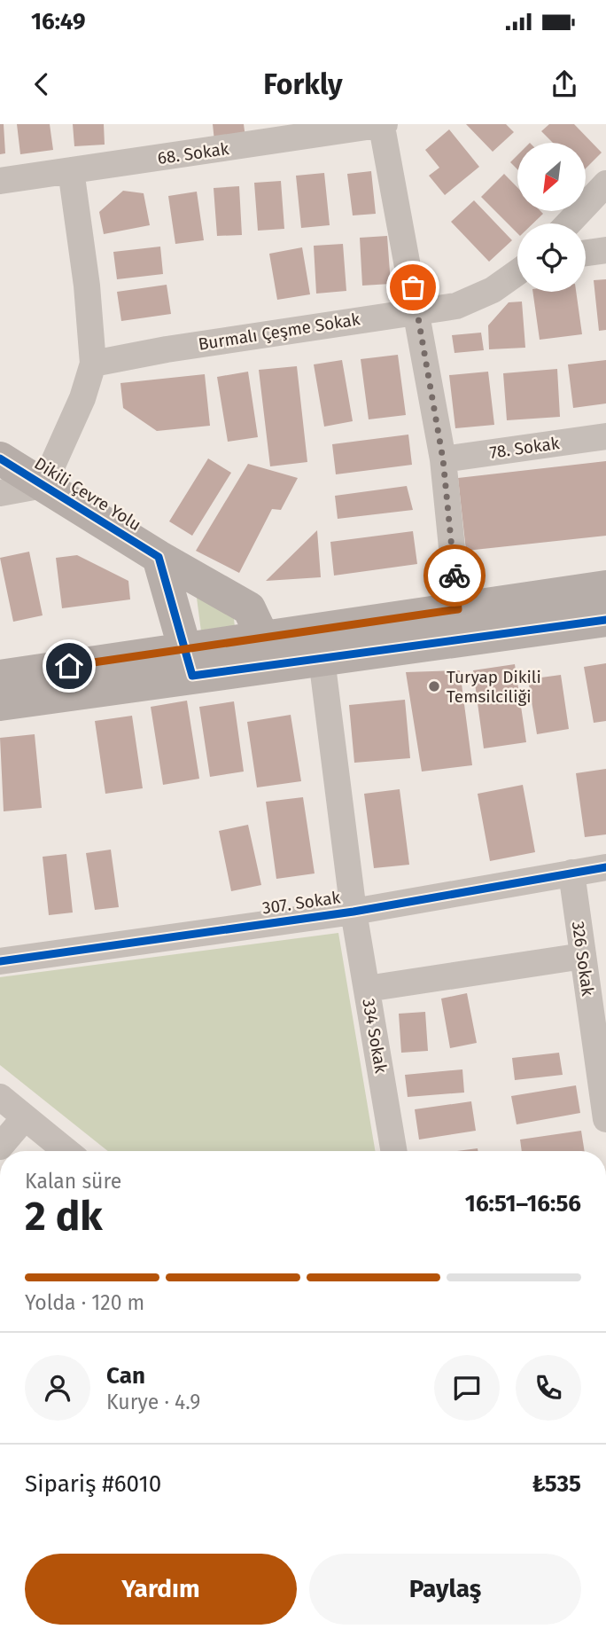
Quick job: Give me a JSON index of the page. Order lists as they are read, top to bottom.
{
  "streets": {
    "main road": ["Dikili Çevre Yolu"],
    "street": [
      "68. Sokak",
      "Burmalı Çeşme Sokak",
      "78. Sokak",
      "307. Sokak",
      "326 Sokak",
      "334 Sokak"
    ]
  },
  "crossings": [
    ["307. Sokak", "326 Sokak"],
    ["307. Sokak", "334 Sokak"]
  ],
  "places": ["Turyap Dikili Temsilciliği"],
  "north": "bottom left",
  "page": {
    "status": "16:49",
    "header": "Forkly",
    "heading": ["2 dk", "Kalan süre", "16:51–16:56"],
    "panel": [
      "Can",
      "Kurye · 4.9",
      "Sipariş #6010",
      "₺535"
    ],
    "bar": "Yolda · 120 m",
    "buttons": ["Yardım", "Paylaş"]
  }
}
